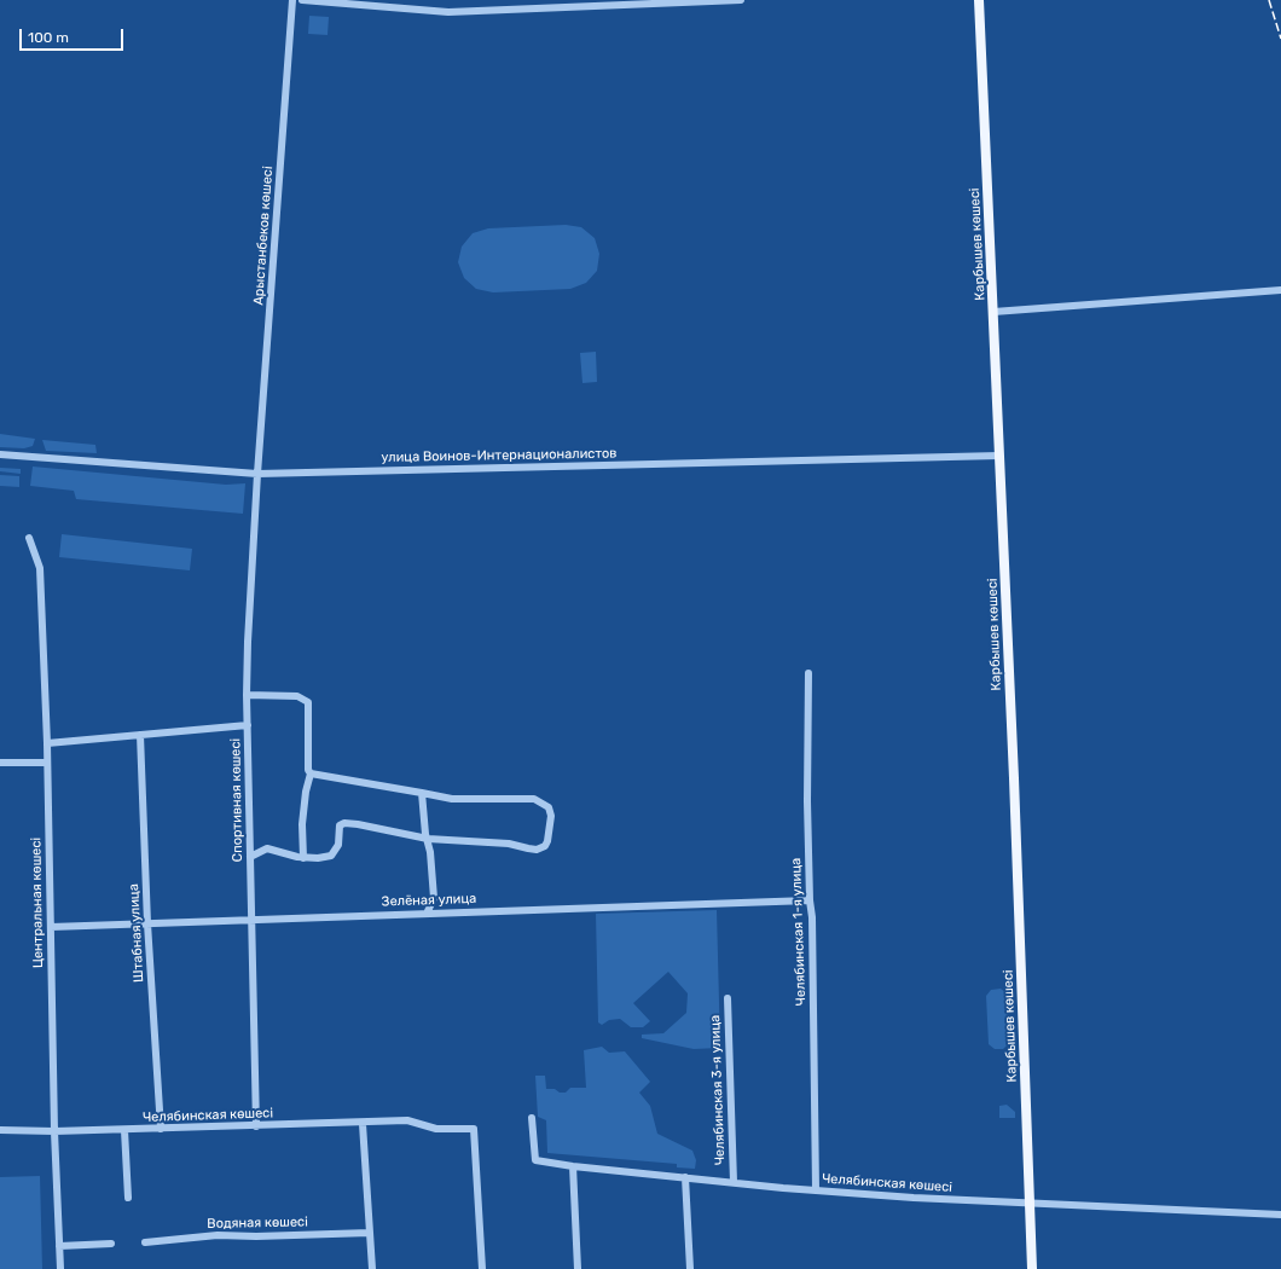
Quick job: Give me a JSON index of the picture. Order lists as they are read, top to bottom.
{
  "streets": {
    "main road": ["Карбышев көшесі"],
    "street": [
      "Арыстанбеков көшесі",
      "улица Воинов-Интернационалистов",
      "Спортивная көшесі",
      "Зелёная улица",
      "Центральная көшесі",
      "Челябинская 1-я улица",
      "Штабная улица",
      "Челябинская 3-я улица",
      "Челябинская көшесі",
      "Водяная көшесі"
    ]
  },
  "crossings": [
    ["Арыстанбеков көшесі", "улица Воинов-Интернационалистов"],
    ["Арыстанбеков көшесі", "Спортивная көшесі"],
    ["Карбышев көшесі", "улица Воинов-Интернационалистов"],
    ["Карбышев көшесі", "Челябинская көшесі"],
    ["улица Воинов-Интернационалистов", "Спортивная көшесі"],
    ["Спортивная көшесі", "Зелёная улица"],
    ["Спортивная көшесі", "Челябинская көшесі"],
    ["Зелёная улица", "Центральная көшесі"],
    ["Зелёная улица", "Челябинская 1-я улица"],
    ["Зелёная улица", "Штабная улица"],
    ["Центральная көшесі", "Челябинская көшесі"],
    ["Челябинская 1-я улица", "Челябинская көшесі"],
    ["Штабная улица", "Челябинская көшесі"],
    ["Челябинская 3-я улица", "Челябинская көшесі"]
  ],
  "scale_bar": "100 m"
}
